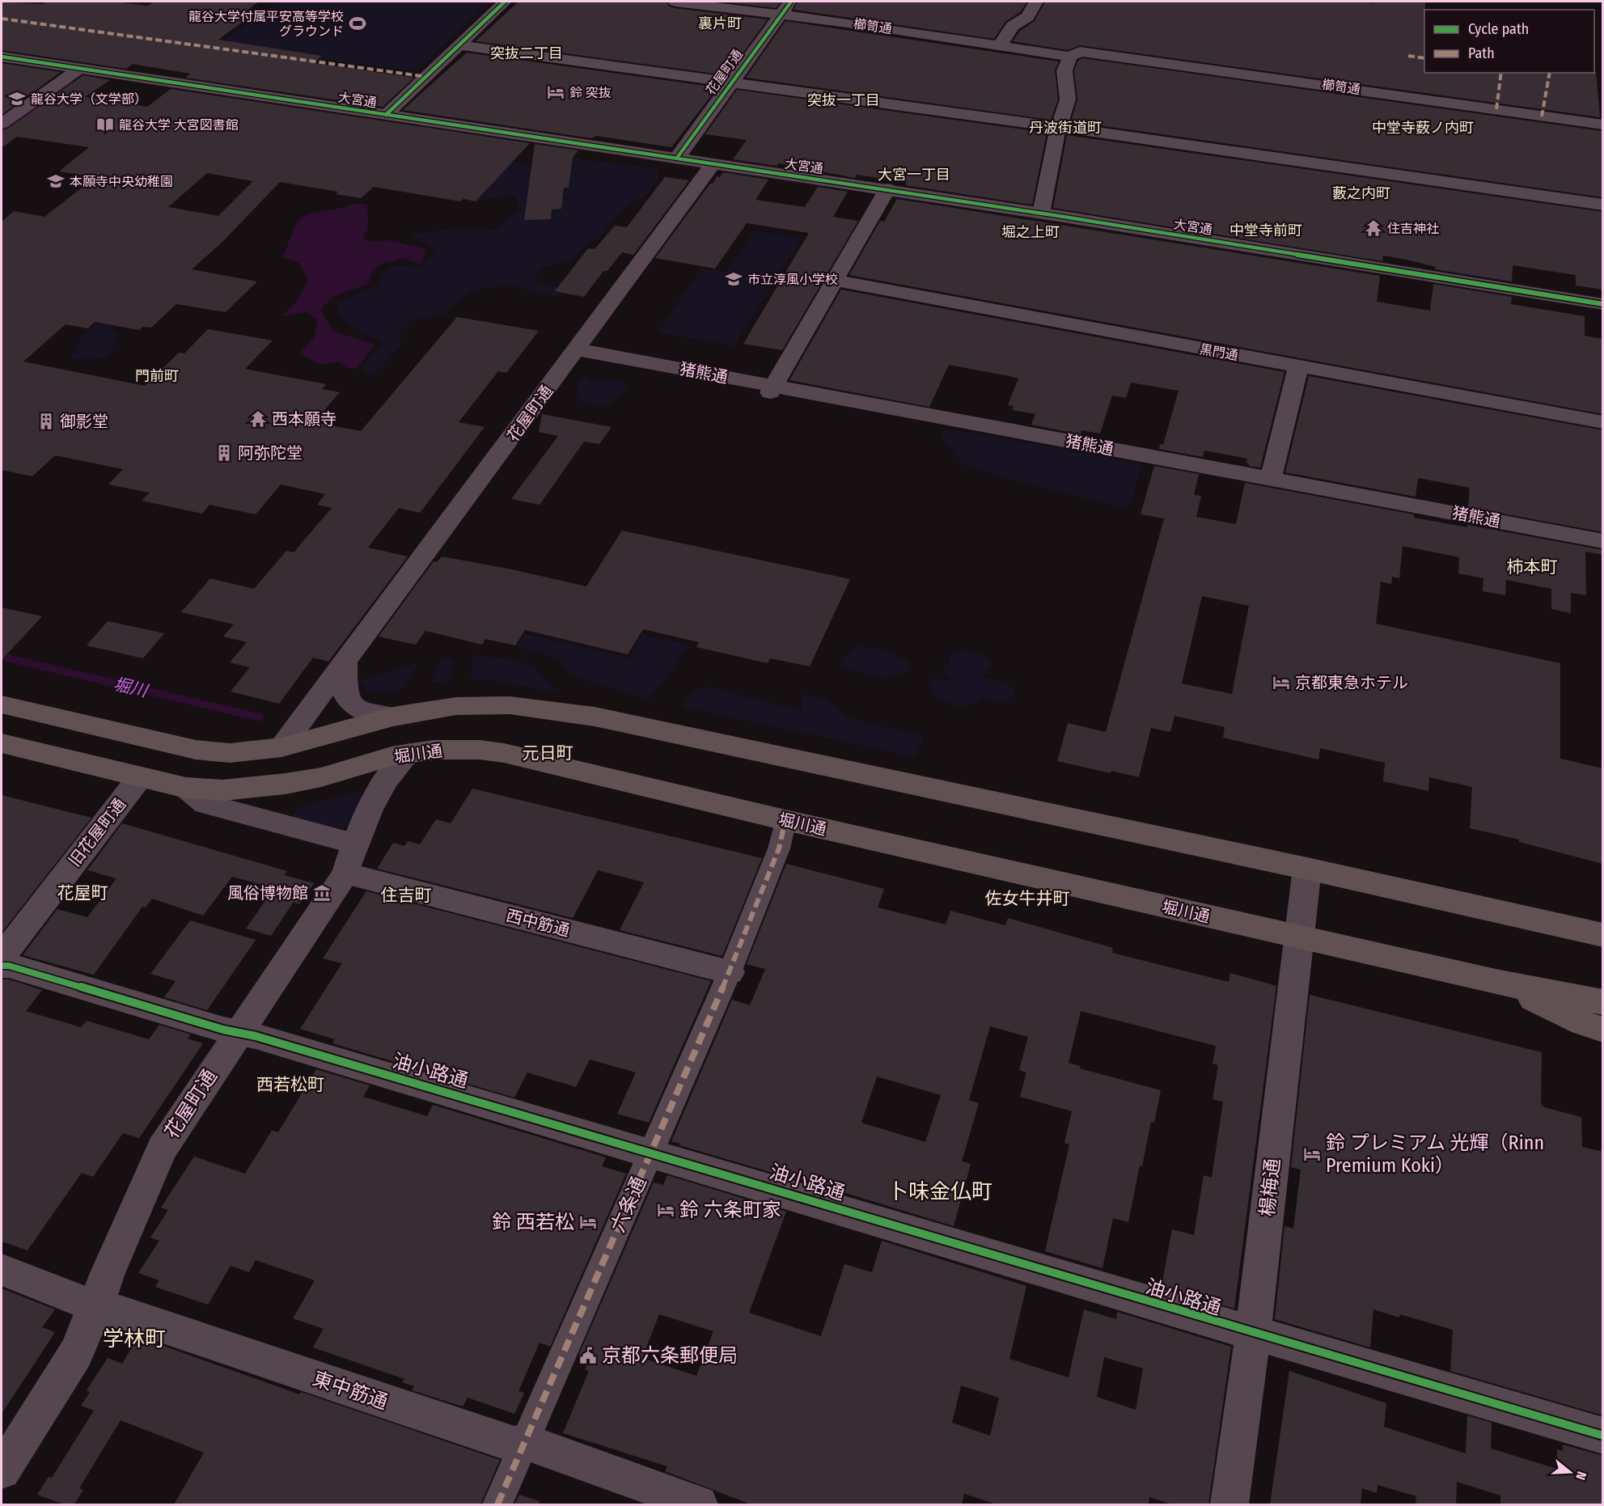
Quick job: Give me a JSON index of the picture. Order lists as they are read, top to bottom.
{
  "streets": {
    "highway": ["堀川通"],
    "street": [
      "櫛笥通",
      "花屋町通",
      "大宮通",
      "黒門通",
      "猪熊通",
      "旧花屋町通",
      "西中筋通",
      "油小路通",
      "楊梅通",
      "六条通",
      "東中筋通"
    ]
  },
  "crossings": [
    ["櫛笥通", "花屋町通"],
    ["花屋町通", "大宮通"],
    ["花屋町通", "猪熊通"],
    ["花屋町通", "堀川通"],
    ["花屋町通", "西中筋通"],
    ["花屋町通", "油小路通"],
    ["花屋町通", "東中筋通"],
    ["堀川通", "旧花屋町通"],
    ["堀川通", "西中筋通"],
    ["堀川通", "楊梅通"],
    ["堀川通", "六条通"],
    ["西中筋通", "六条通"],
    ["油小路通", "楊梅通"],
    ["油小路通", "六条通"],
    ["六条通", "東中筋通"]
  ],
  "districts": [
    "裏片町",
    "突抜二丁目",
    "突抜一丁目",
    "丹波街道町",
    "中堂寺薮ノ内町",
    "大宮一丁目",
    "藪之内町",
    "中堂寺前町",
    "堀之上町",
    "門前町",
    "柿本町",
    "元日町",
    "花屋町",
    "住吉町",
    "佐女牛井町",
    "西若松町",
    "卜味金仏町",
    "学林町"
  ],
  "water": ["堀川"],
  "places": {
    "sports": ["龍谷大学付属平安高等学校 グラウンド"],
    "hotel": [
      "鈴 突抜",
      "京都東急ホテル",
      "鈴 プレミアム 光輝（Rinn Premium Koki）",
      "鈴 六条町家",
      "鈴 西若松"
    ],
    "school or university": ["龍谷大学（文学部）", "本願寺中央幼稚園", "市立淳風小学校"],
    "library": ["龍谷大学 大宮図書館"],
    "temple": ["住吉神社", "西本願寺"],
    "building": ["御影堂", "阿弥陀堂"],
    "museum": ["風俗博物館"],
    "public building": ["京都六条郵便局"]
  },
  "legend": ["Cycle path", "Path"],
  "north": "right"
}
